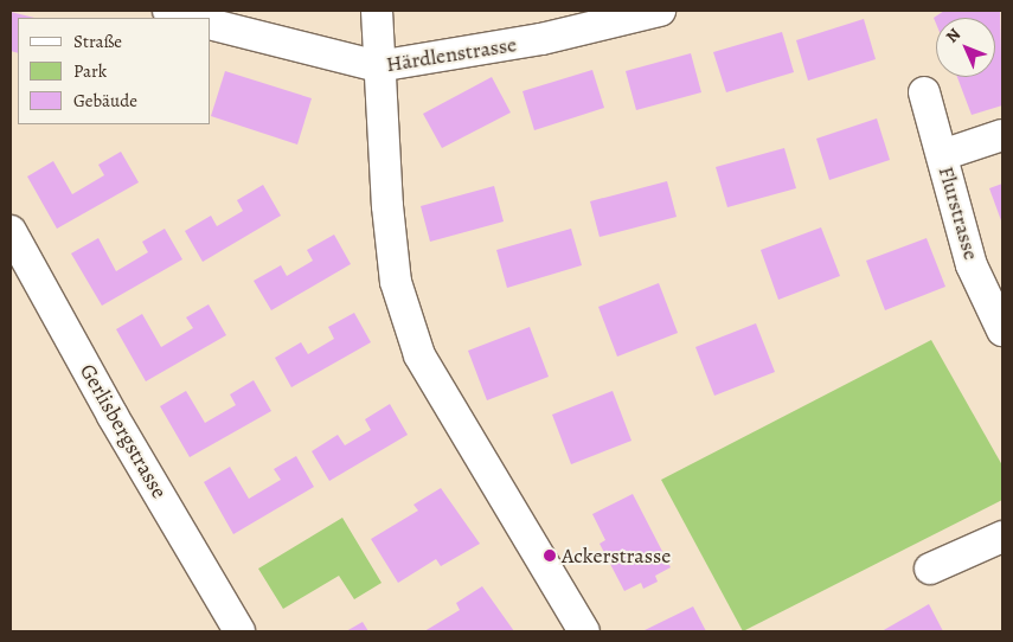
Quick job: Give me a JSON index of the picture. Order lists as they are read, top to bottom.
{
  "streets": {
    "street": ["Härdlenstrasse", "Flurstrasse", "Gerlisbergstrasse"]
  },
  "places": ["Ackerstrasse"],
  "legend": ["Straße", "Park", "Gebäude"],
  "north": "top left"
}
